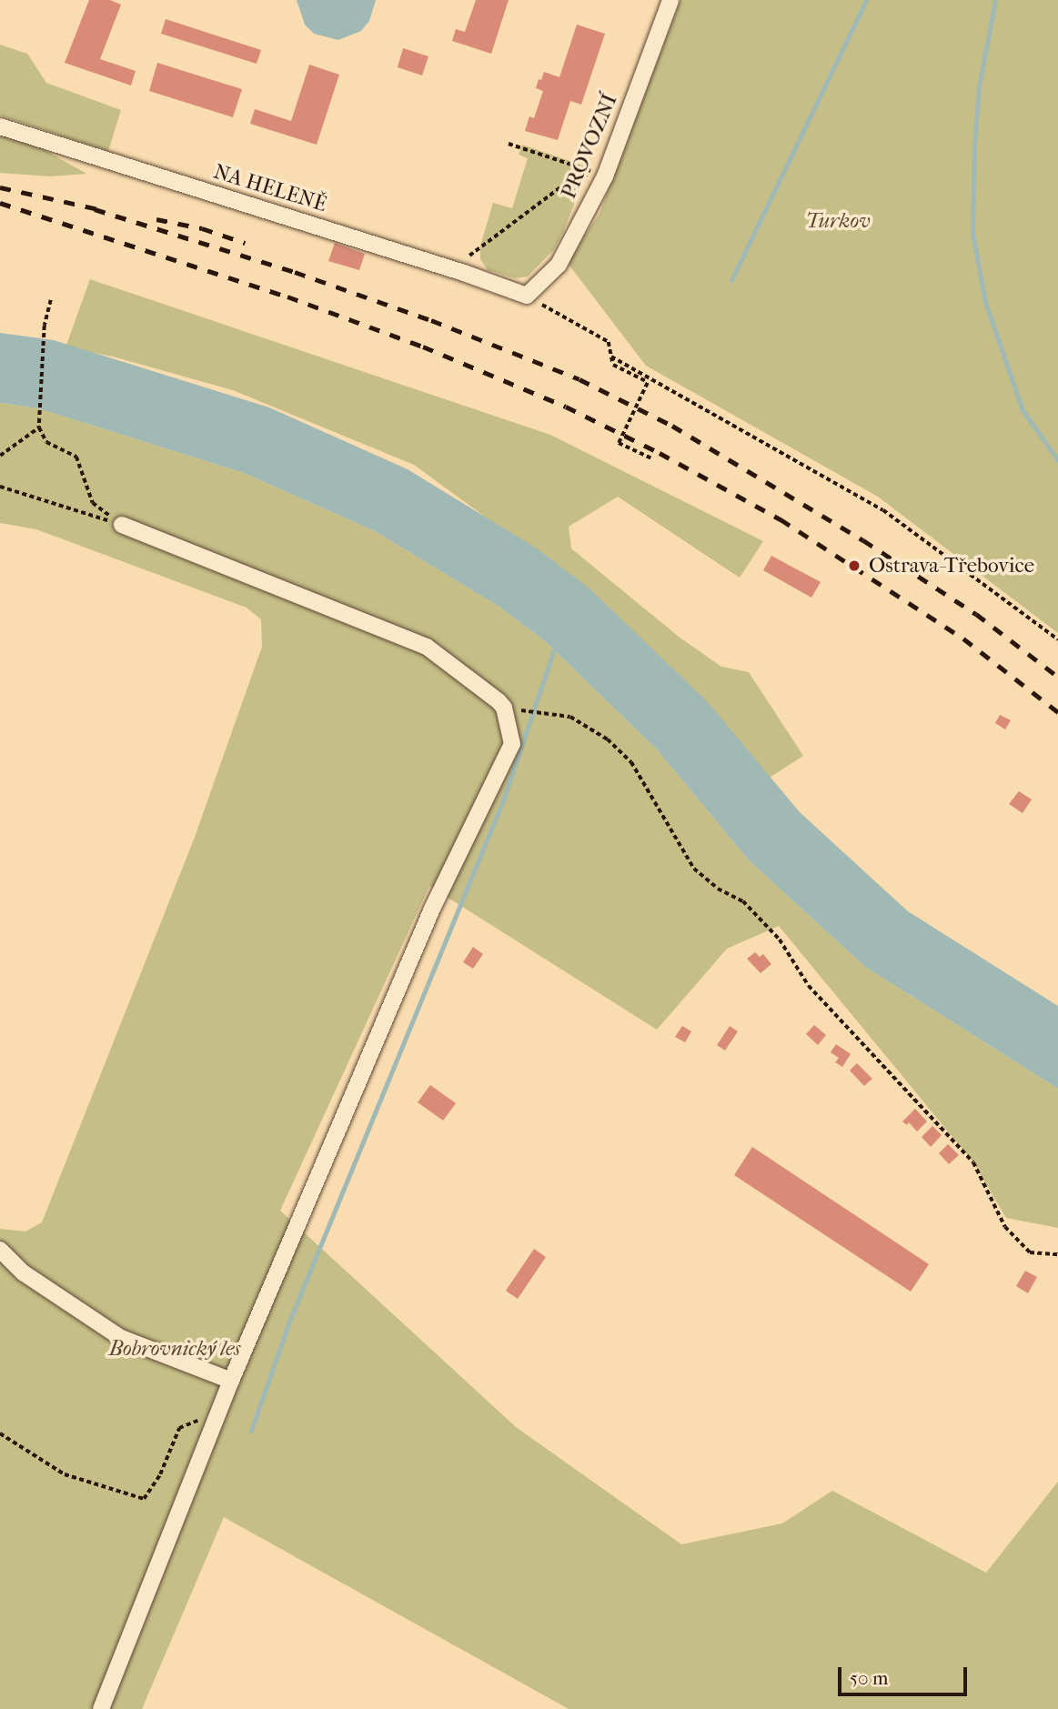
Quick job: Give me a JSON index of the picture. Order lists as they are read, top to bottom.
{
  "streets": {
    "street": ["PROVOZNÍ", "NA HELENĚ"]
  },
  "crossings": [
    ["PROVOZNÍ", "NA HELENĚ"]
  ],
  "parks": ["Turkov", "Bobrovnický les"],
  "places": ["Ostrava-Třebovice"],
  "scale_bar": "50 m"
}
